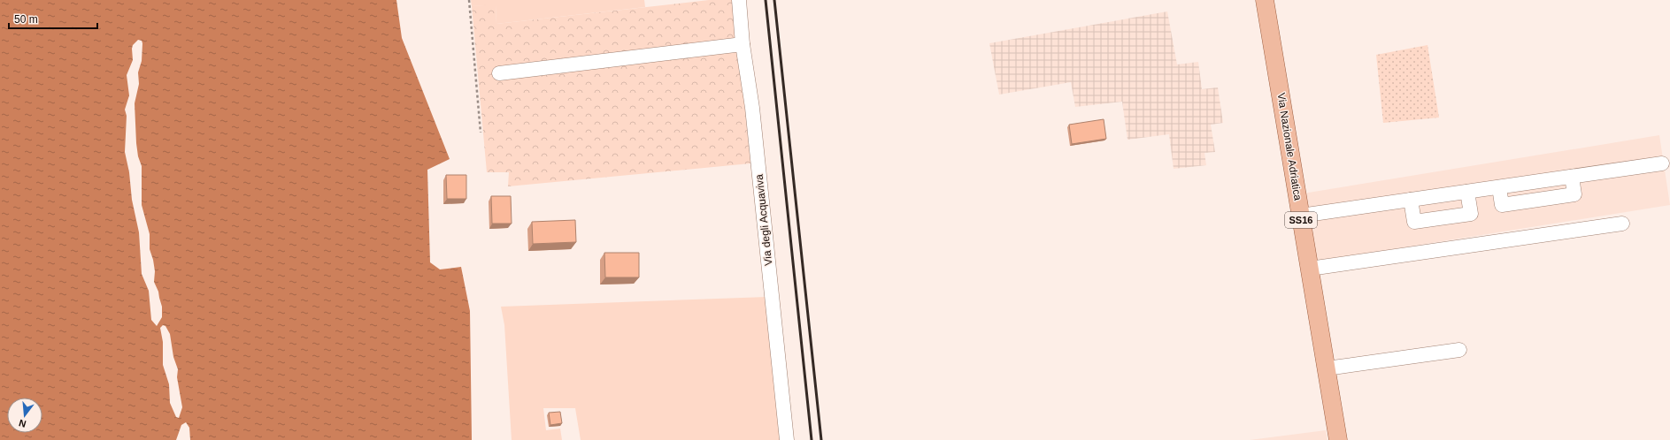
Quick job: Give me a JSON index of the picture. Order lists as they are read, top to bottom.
{
  "streets": {
    "main road": ["Via Nazionale Adriatica", "SS16"],
    "street": ["Via degli Acquaviva"]
  },
  "scale_bar": "50 m",
  "north": "bottom"
}
